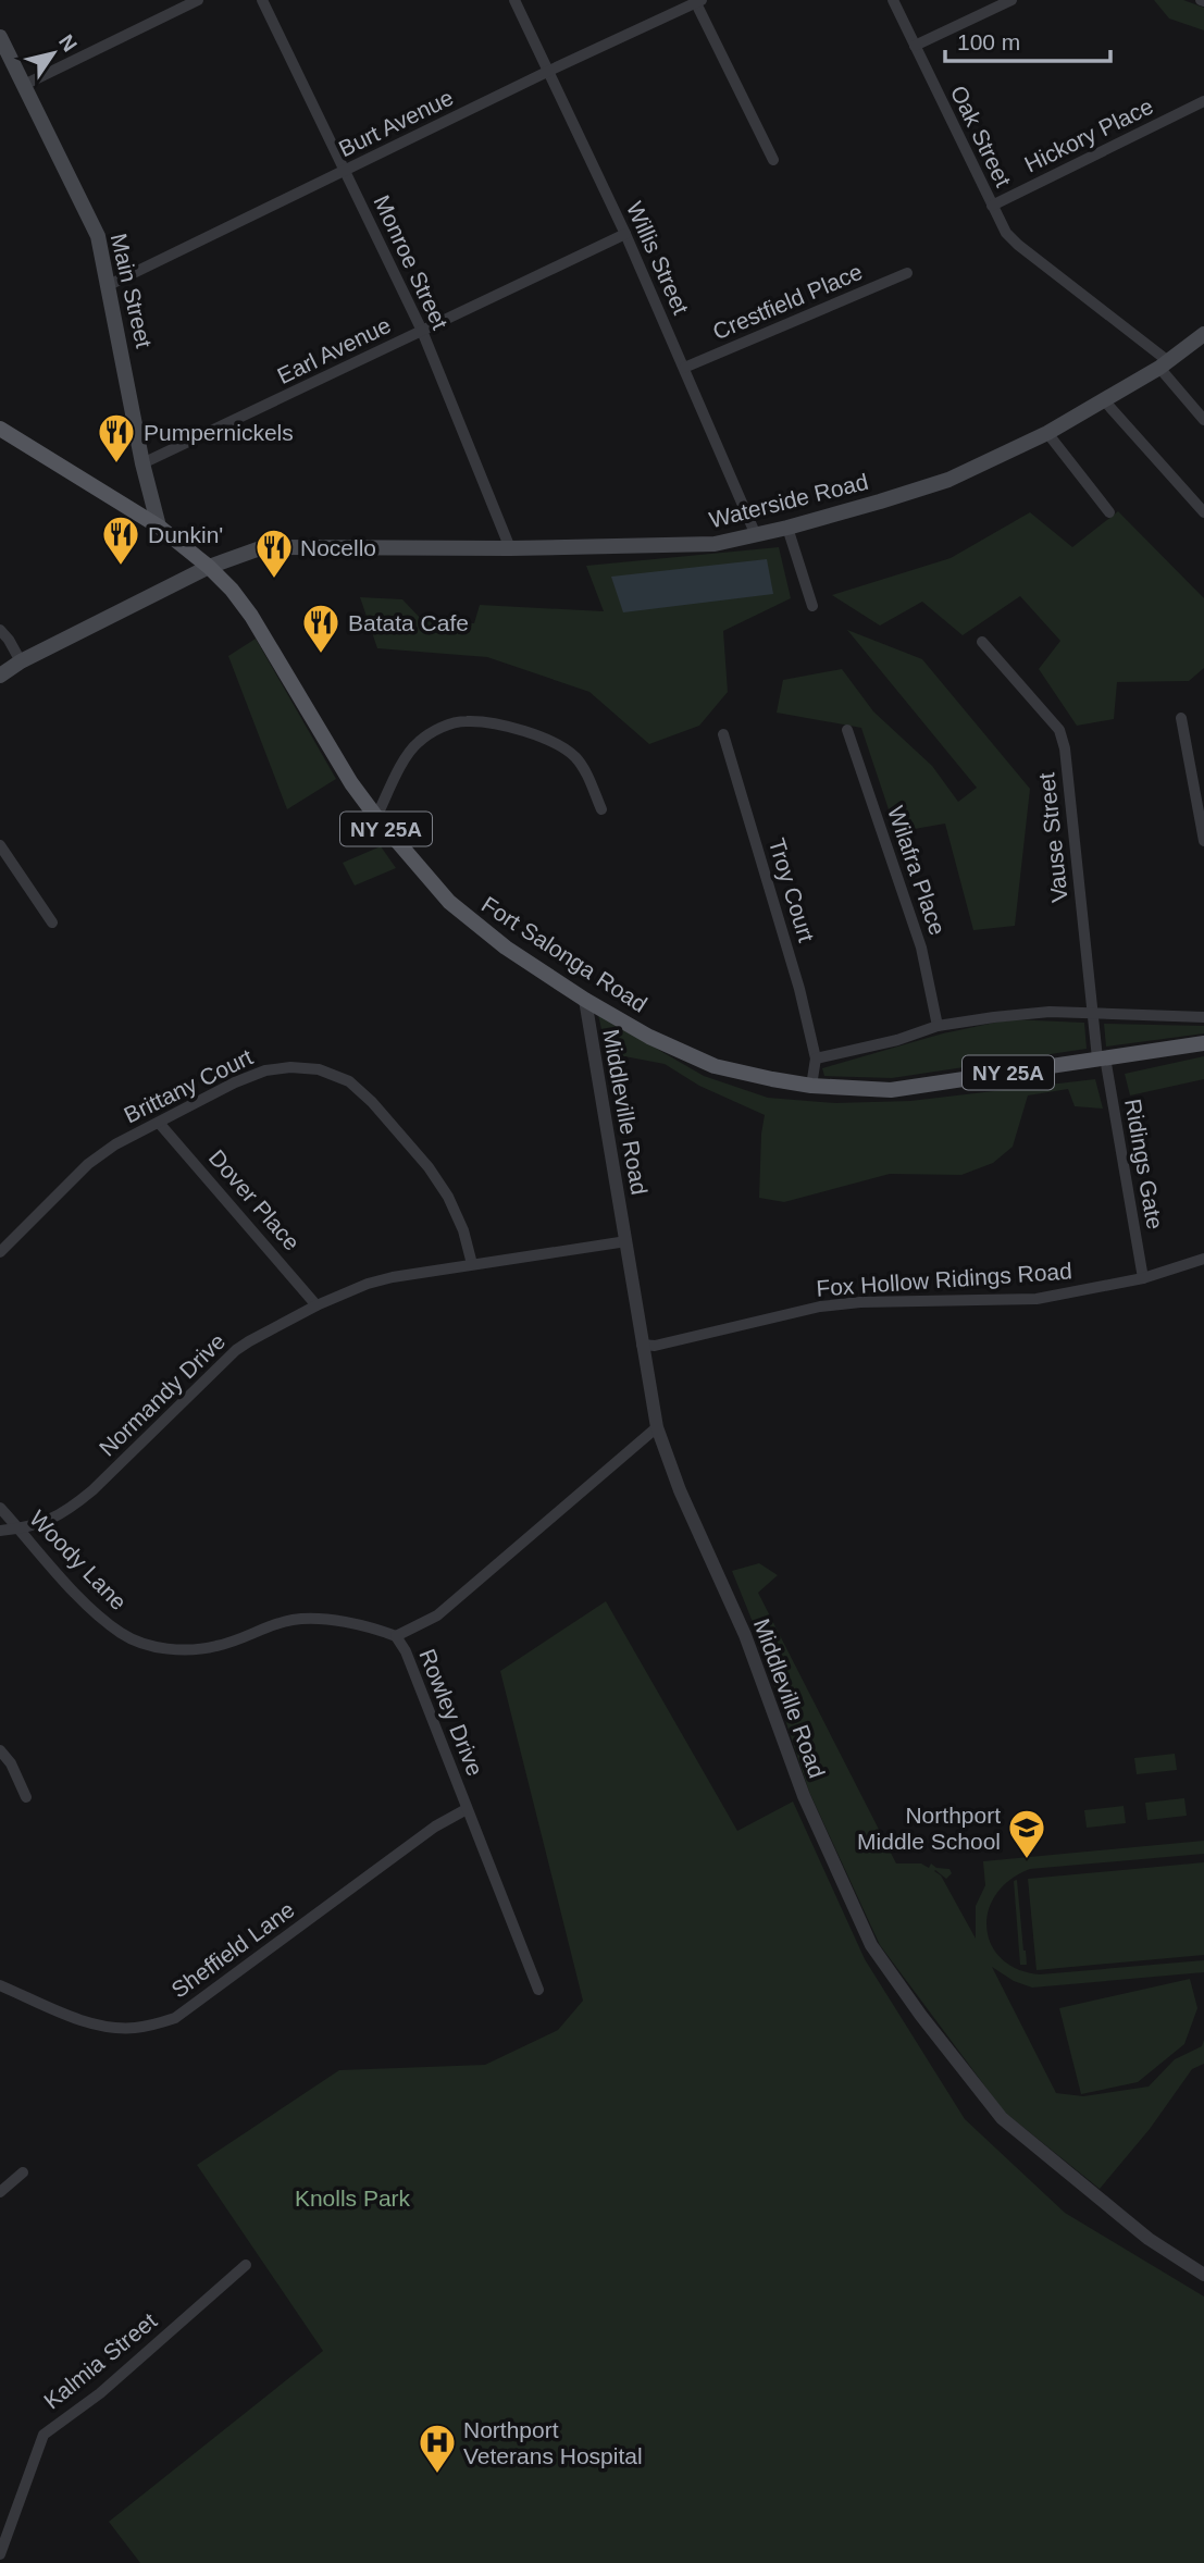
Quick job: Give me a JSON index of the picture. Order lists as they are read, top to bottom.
{
  "streets": {
    "main road": [
      "Main Street",
      "Waterside Road",
      "NY 25A",
      "Fort Salonga Road"
    ],
    "street": [
      "Burt Avenue",
      "Hickory Place",
      "Oak Street",
      "Willis Street",
      "Monroe Street",
      "Crestfield Place",
      "Earl Avenue",
      "Vause Street",
      "Wilafra Place",
      "Troy Court",
      "Brittany Court",
      "Middleville Road",
      "Ridings Gate",
      "Dover Place",
      "Fox Hollow Ridings Road",
      "Normandy Drive",
      "Woody Lane",
      "Rowley Drive",
      "Sheffield Lane",
      "Kalmia Street"
    ]
  },
  "crossings": [
    ["Burt Avenue", "Willis Street"],
    ["Burt Avenue", "Monroe Street"],
    ["Burt Avenue", "Main Street"],
    ["Hickory Place", "Oak Street"],
    ["Oak Street", "Waterside Road"],
    ["Willis Street", "Crestfield Place"],
    ["Willis Street", "Earl Avenue"],
    ["Willis Street", "Waterside Road"],
    ["Monroe Street", "Earl Avenue"],
    ["Monroe Street", "Waterside Road"],
    ["Main Street", "Earl Avenue"],
    ["Main Street", "Fort Salonga Road"],
    ["Waterside Road", "Fort Salonga Road"],
    ["Vause Street", "Fort Salonga Road"],
    ["Vause Street", "Ridings Gate"],
    ["Fort Salonga Road", "Middleville Road"],
    ["Fort Salonga Road", "Ridings Gate"],
    ["Brittany Court", "Dover Place"],
    ["Brittany Court", "Normandy Drive"],
    ["Middleville Road", "Fox Hollow Ridings Road"],
    ["Middleville Road", "Normandy Drive"],
    ["Middleville Road", "Rowley Drive"],
    ["Ridings Gate", "Fox Hollow Ridings Road"],
    ["Dover Place", "Normandy Drive"],
    ["Normandy Drive", "Woody Lane"],
    ["Woody Lane", "Rowley Drive"],
    ["Rowley Drive", "Sheffield Lane"]
  ],
  "parks": ["Knolls Park"],
  "places": {
    "restaurant": [
      "Pumpernickels",
      "Dunkin'",
      "Nocello",
      "Batata Cafe"
    ],
    "school or university": ["Northport Middle School"],
    "hospital": ["Northport Veterans Hospital"]
  },
  "scale_bar": "100 m",
  "north": "top right"
}
